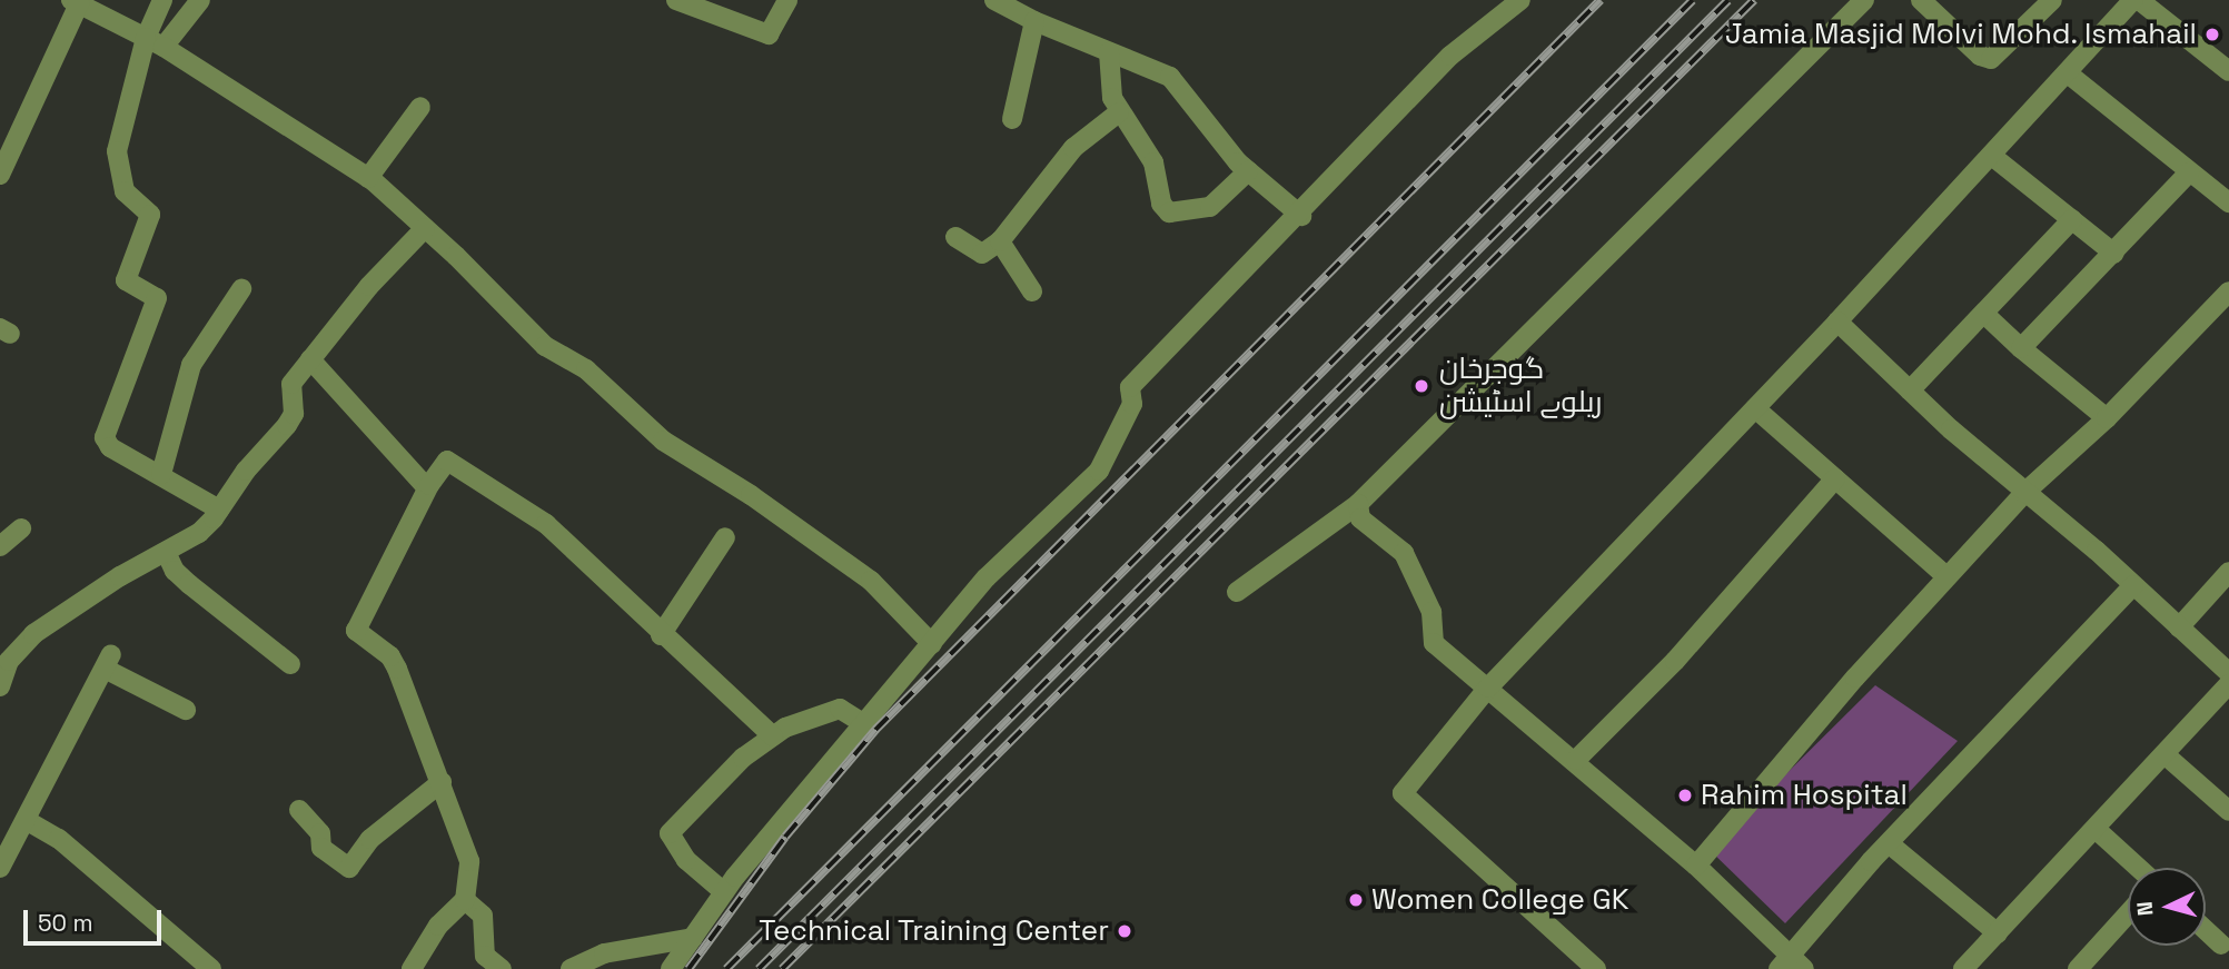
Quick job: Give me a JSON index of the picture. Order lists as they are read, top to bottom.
{
  "places": [
    "Jamia Masjid Molvi Mohd. Ismahail",
    "گوجرخان ریلوے اسٹیشن",
    "Rahim Hospital",
    "Women College GK",
    "Technical Training Center"
  ],
  "scale_bar": "50 m",
  "north": "left"
}
